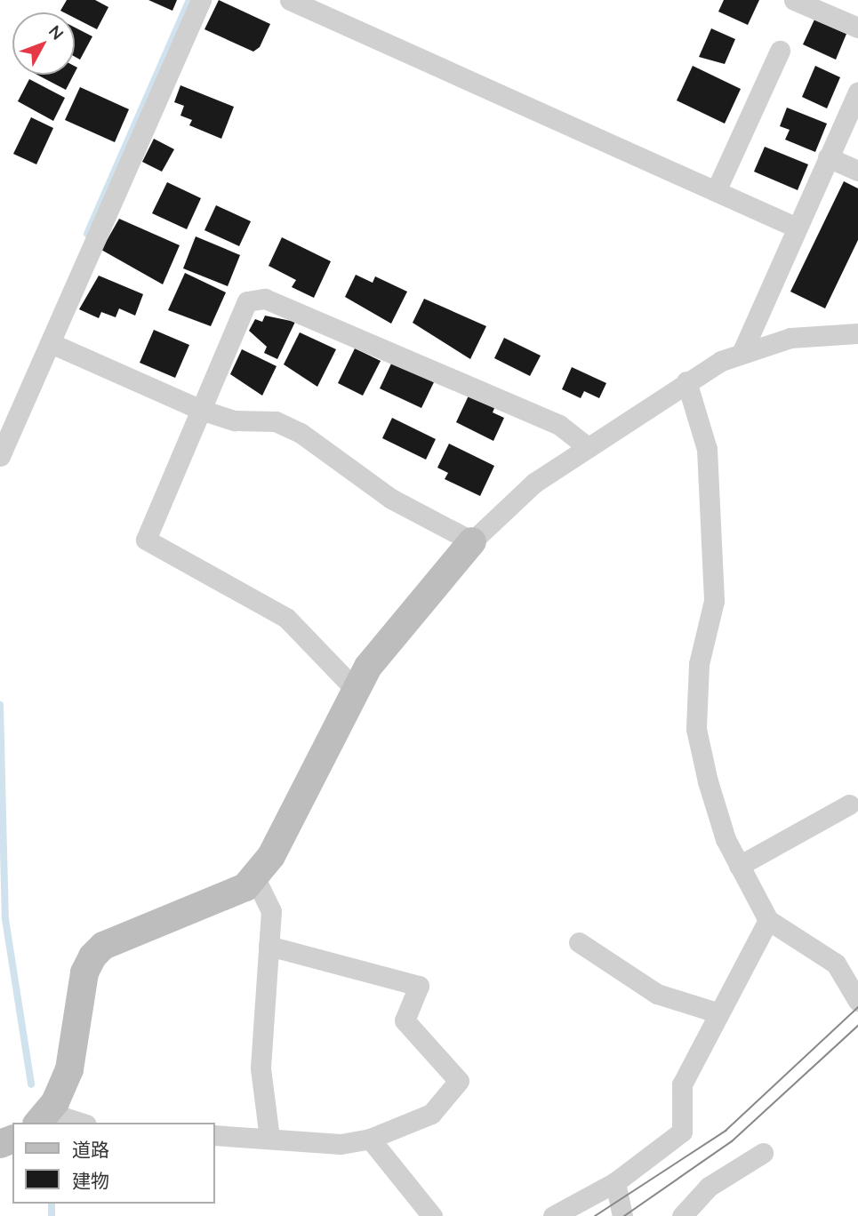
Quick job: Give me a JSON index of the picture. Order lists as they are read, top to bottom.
{
  "legend": ["道路", "建物"],
  "north": "top right"
}
